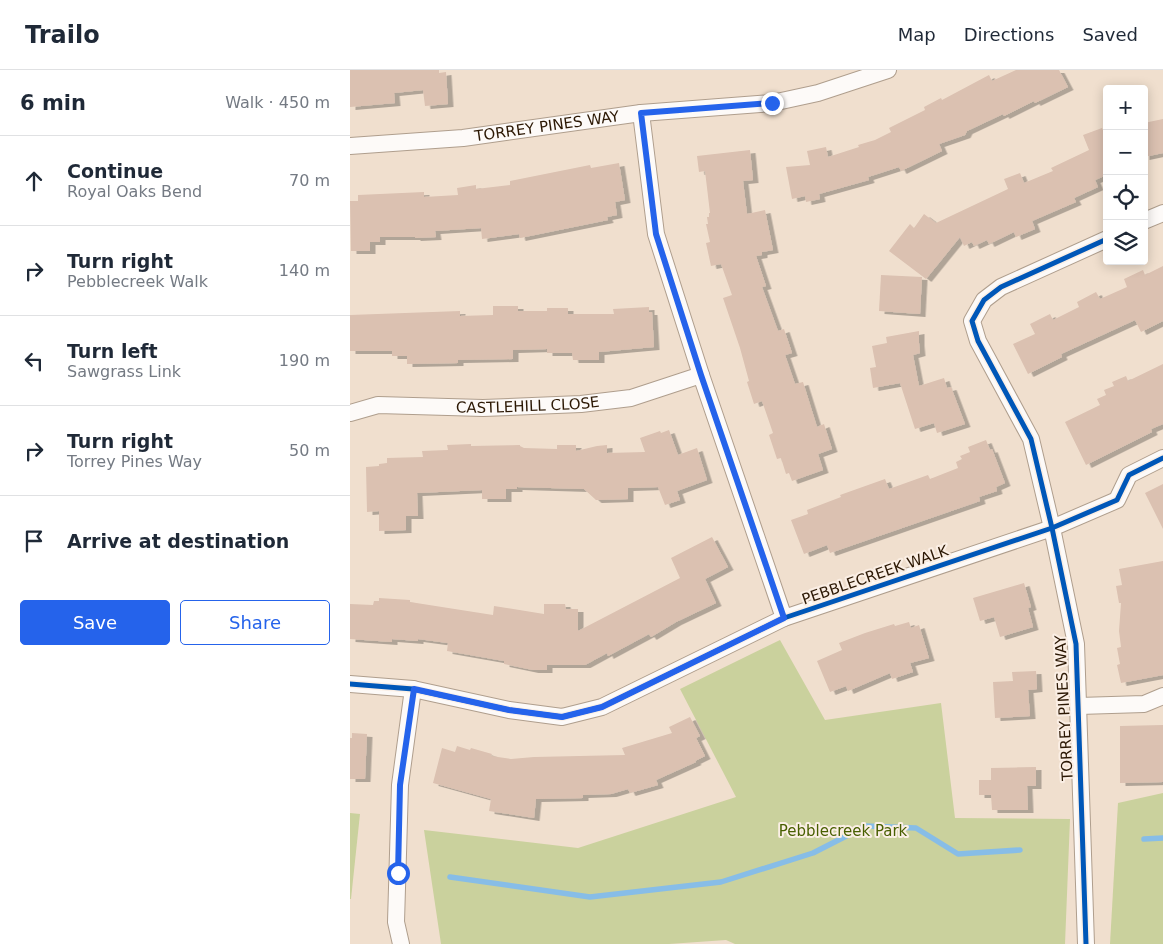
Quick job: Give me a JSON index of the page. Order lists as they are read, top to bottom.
{
  "streets": {
    "street": ["TORREY PINES WAY", "CASTLEHILL CLOSE", "PEBBLECREEK WALK"]
  },
  "crossings": [
    ["TORREY PINES WAY", "PEBBLECREEK WALK"]
  ],
  "parks": ["Pebblecreek Park"],
  "page": {
    "header": "Trailo",
    "nav": ["Map", "Directions", "Saved"],
    "heading": ["6 min", "Walk · 450 m"],
    "map_buttons": ["+", "−"],
    "list": [
      ["Continue", "Royal Oaks Bend", "70 m"],
      ["Turn right", "Pebblecreek Walk", "140 m"],
      ["Turn left", "Sawgrass Link", "190 m"],
      ["Turn right", "Torrey Pines Way", "50 m"],
      "Arrive at destination"
    ],
    "buttons": ["Save", "Share"]
  }
}
